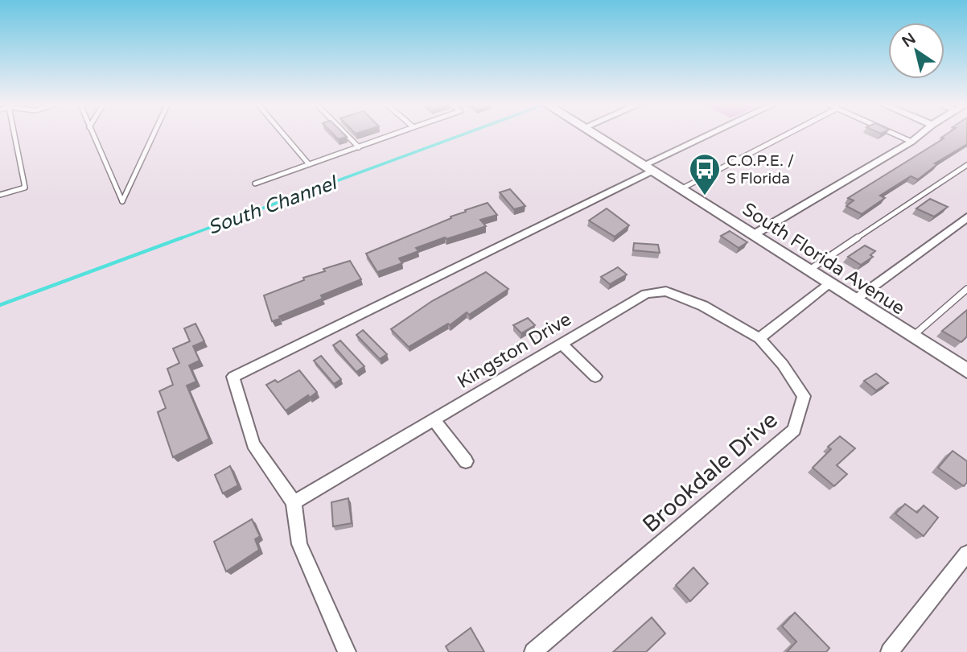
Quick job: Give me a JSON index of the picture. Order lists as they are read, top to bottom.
{
  "streets": {
    "main road": ["South Florida Avenue"],
    "street": ["Kingston Drive", "Brookdale Drive"]
  },
  "crossings": [
    ["Kingston Drive", "Brookdale Drive"]
  ],
  "water": ["South Channel"],
  "places": {
    "bus stop": ["C.O.P.E. / S Florida"]
  },
  "north": "top left"
}
